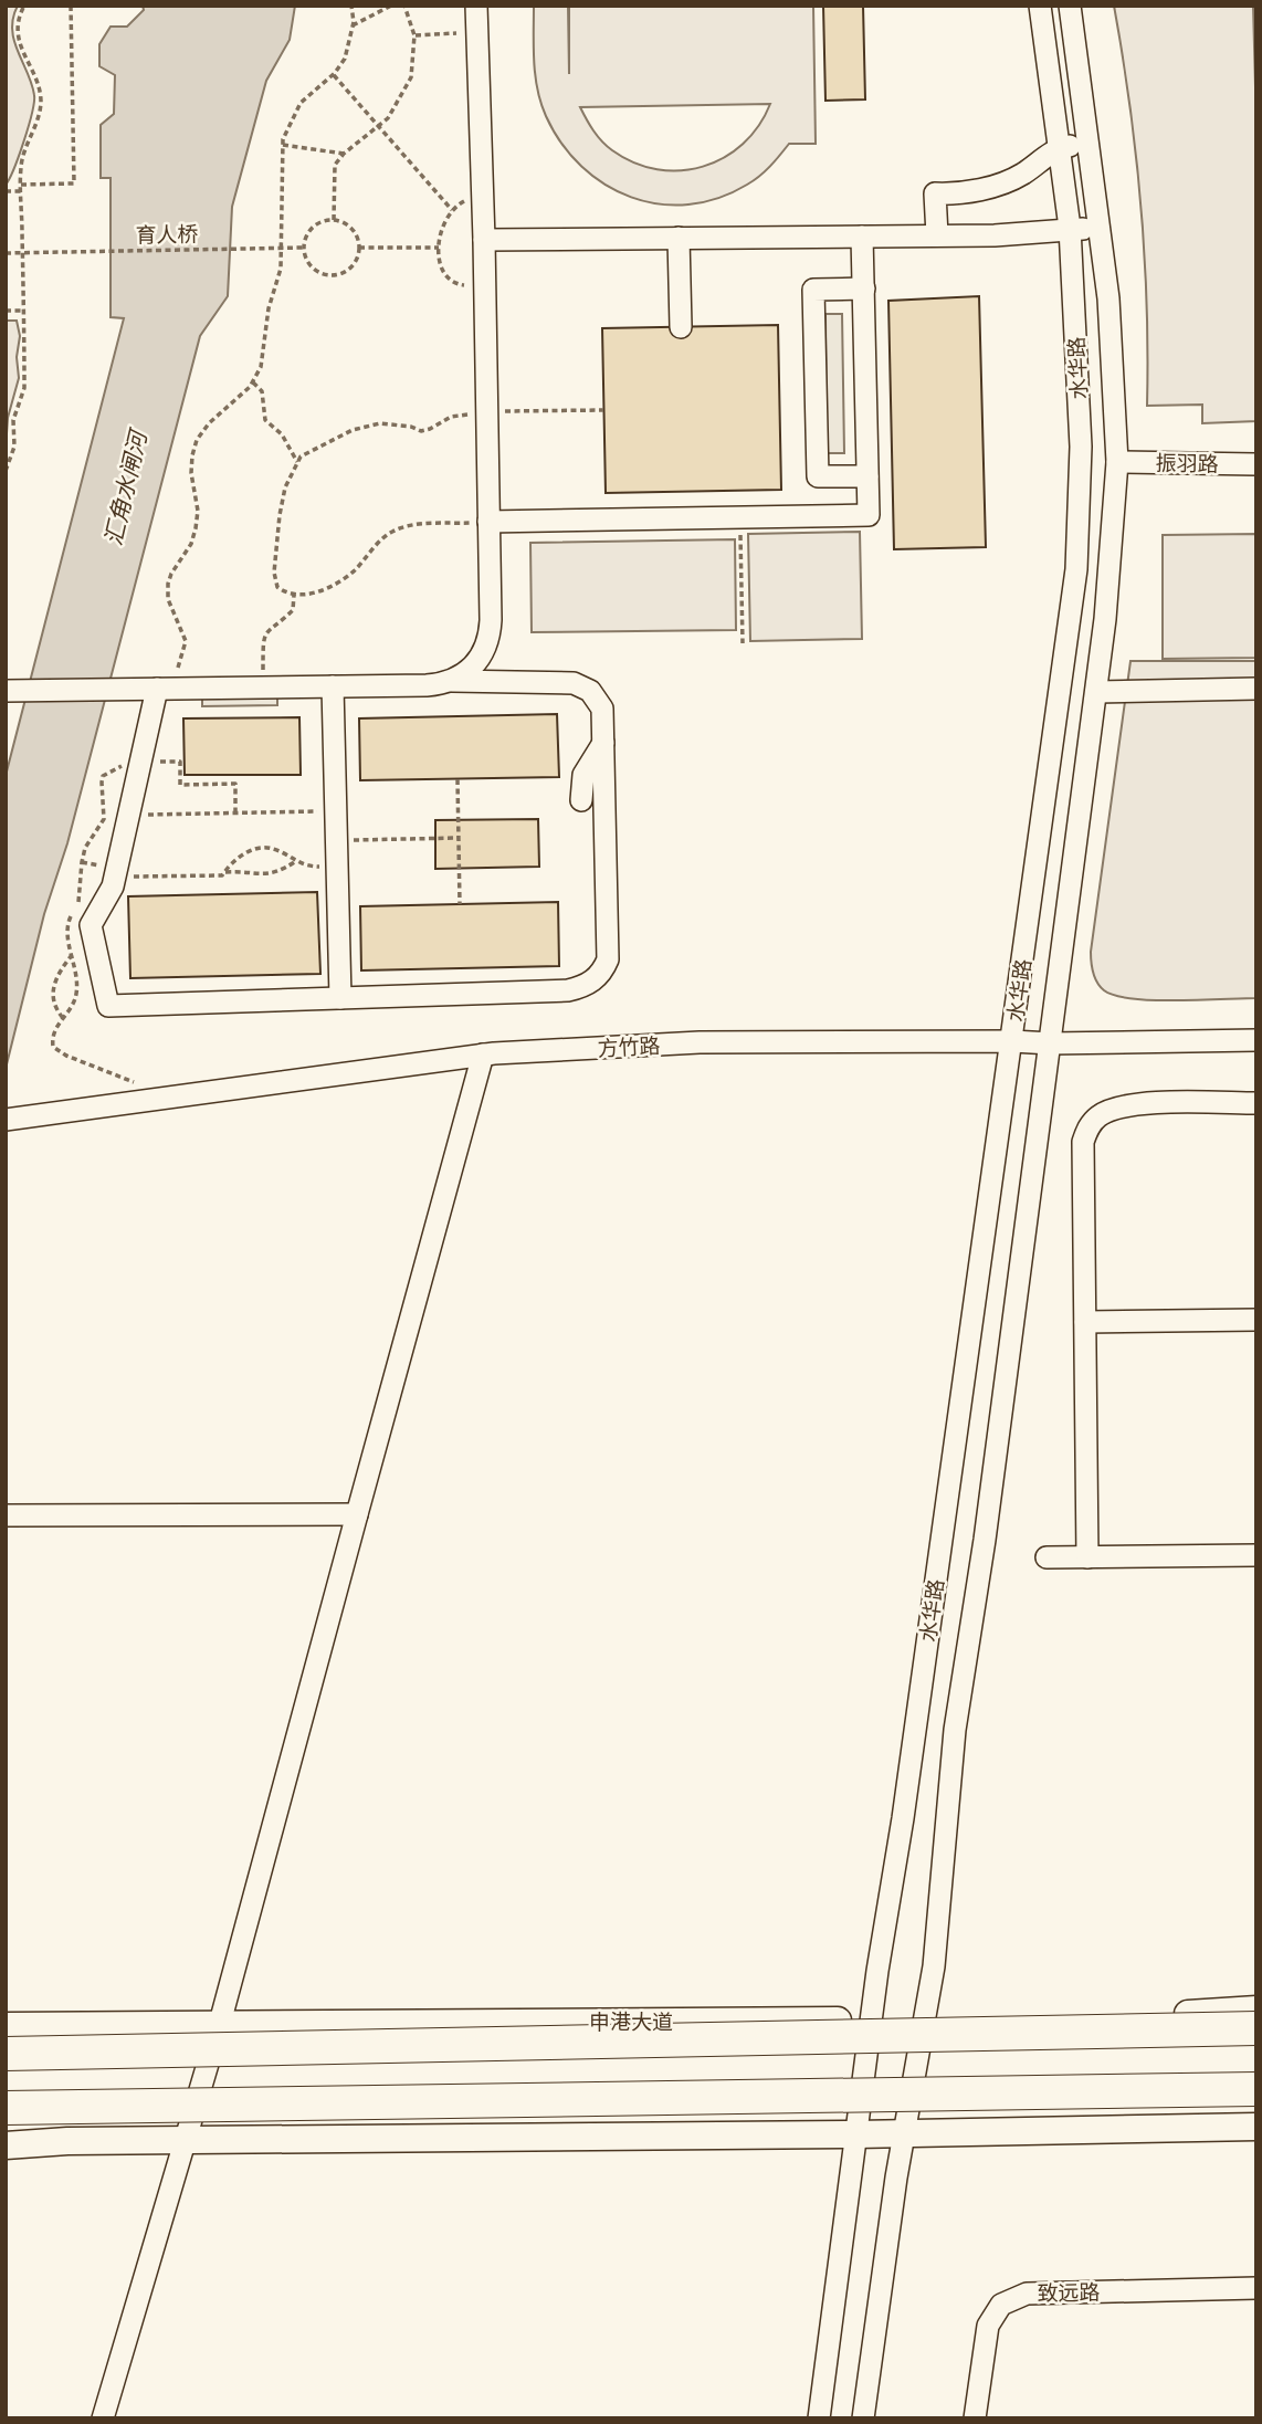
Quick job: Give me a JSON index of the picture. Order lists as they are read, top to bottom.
{
  "streets": {
    "main road": ["申港大道"],
    "street": [
      "水华路",
      "振羽路",
      "方竹路",
      "致远路"
    ],
    "path": ["育人桥"]
  },
  "crossings": [
    ["水华路", "振羽路"],
    ["水华路", "方竹路"],
    ["水华路", "申港大道"]
  ],
  "water": ["汇角水闸河"]
}
